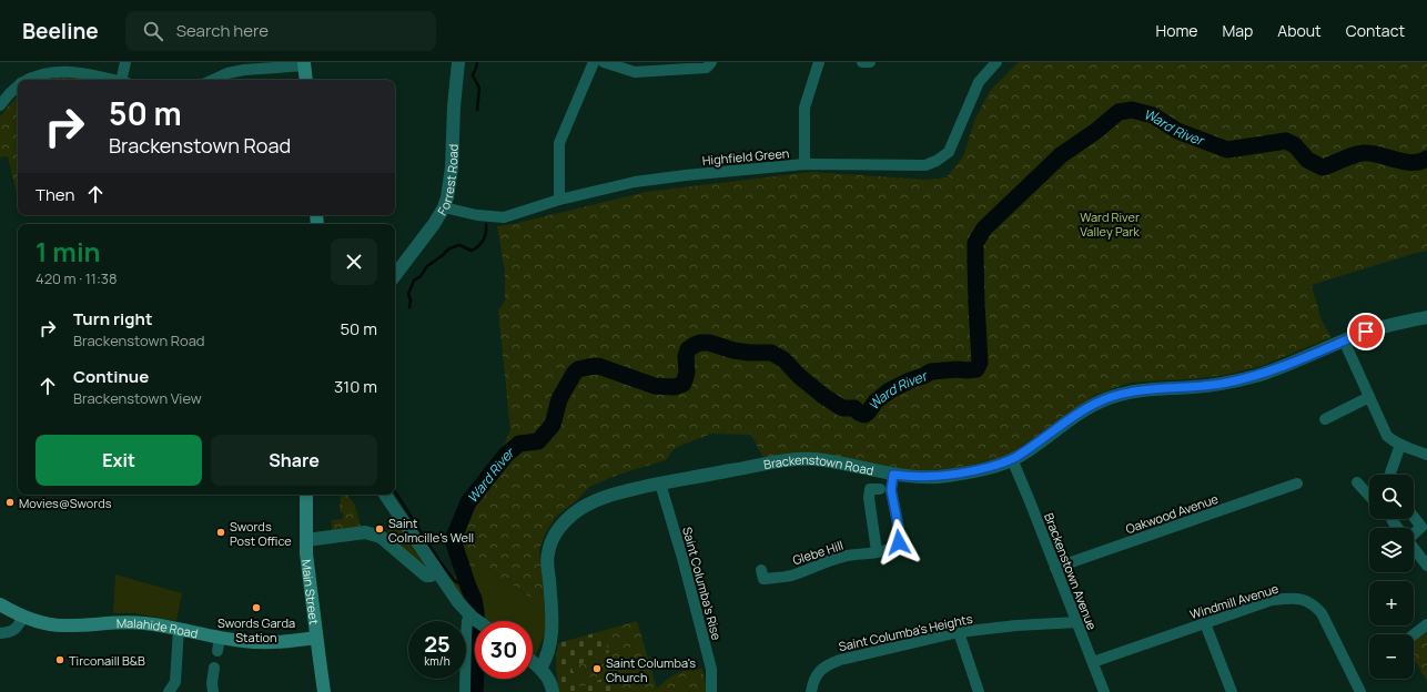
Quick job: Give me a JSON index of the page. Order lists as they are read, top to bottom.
{
  "streets": {
    "main road": ["Main Street", "Malahide Road"],
    "street": [
      "Highfield Green",
      "Forrest Road",
      "Brackenstown Road",
      "Oakwood Avenue",
      "Glebe Hill",
      "Brackenstown Avenue",
      "Saint Columba's Rise",
      "Windmill Avenue",
      "Saint Columba's Heights"
    ]
  },
  "crossings": [
    ["Highfield Green", "Forrest Road"],
    ["Brackenstown Road", "Glebe Hill"],
    ["Brackenstown Road", "Brackenstown Avenue"],
    ["Brackenstown Road", "Saint Columba's Rise"],
    ["Oakwood Avenue", "Brackenstown Avenue"],
    ["Brackenstown Avenue", "Windmill Avenue"],
    ["Brackenstown Avenue", "Saint Columba's Heights"],
    ["Main Street", "Malahide Road"]
  ],
  "water": ["Ward River"],
  "parks": ["Ward River Valley Park"],
  "places": [
    "Movies@Swords",
    "Saint Colmcille's Well",
    "Swords Post Office",
    "Swords Garda Station",
    "Tirconaill B&B",
    "Saint Columba's Church"
  ],
  "page": {
    "header": "Beeline",
    "search": "Search here",
    "nav": [
      "Home",
      "Map",
      "About",
      "Contact"
    ],
    "turn": ["50 m", "Brackenstown Road"],
    "then": "Then",
    "heading": ["1 min", "420 m · 11:38"],
    "list": [
      {
        "name": "Turn right",
        "note": "Brackenstown Road",
        "value": "50 m"
      },
      {
        "name": "Continue",
        "note": "Brackenstown View",
        "value": "310 m"
      }
    ],
    "buttons": ["Exit", "Share"],
    "map_buttons": ["+", "−"],
    "speed": "25 km/h",
    "limit": "30"
  }
}
